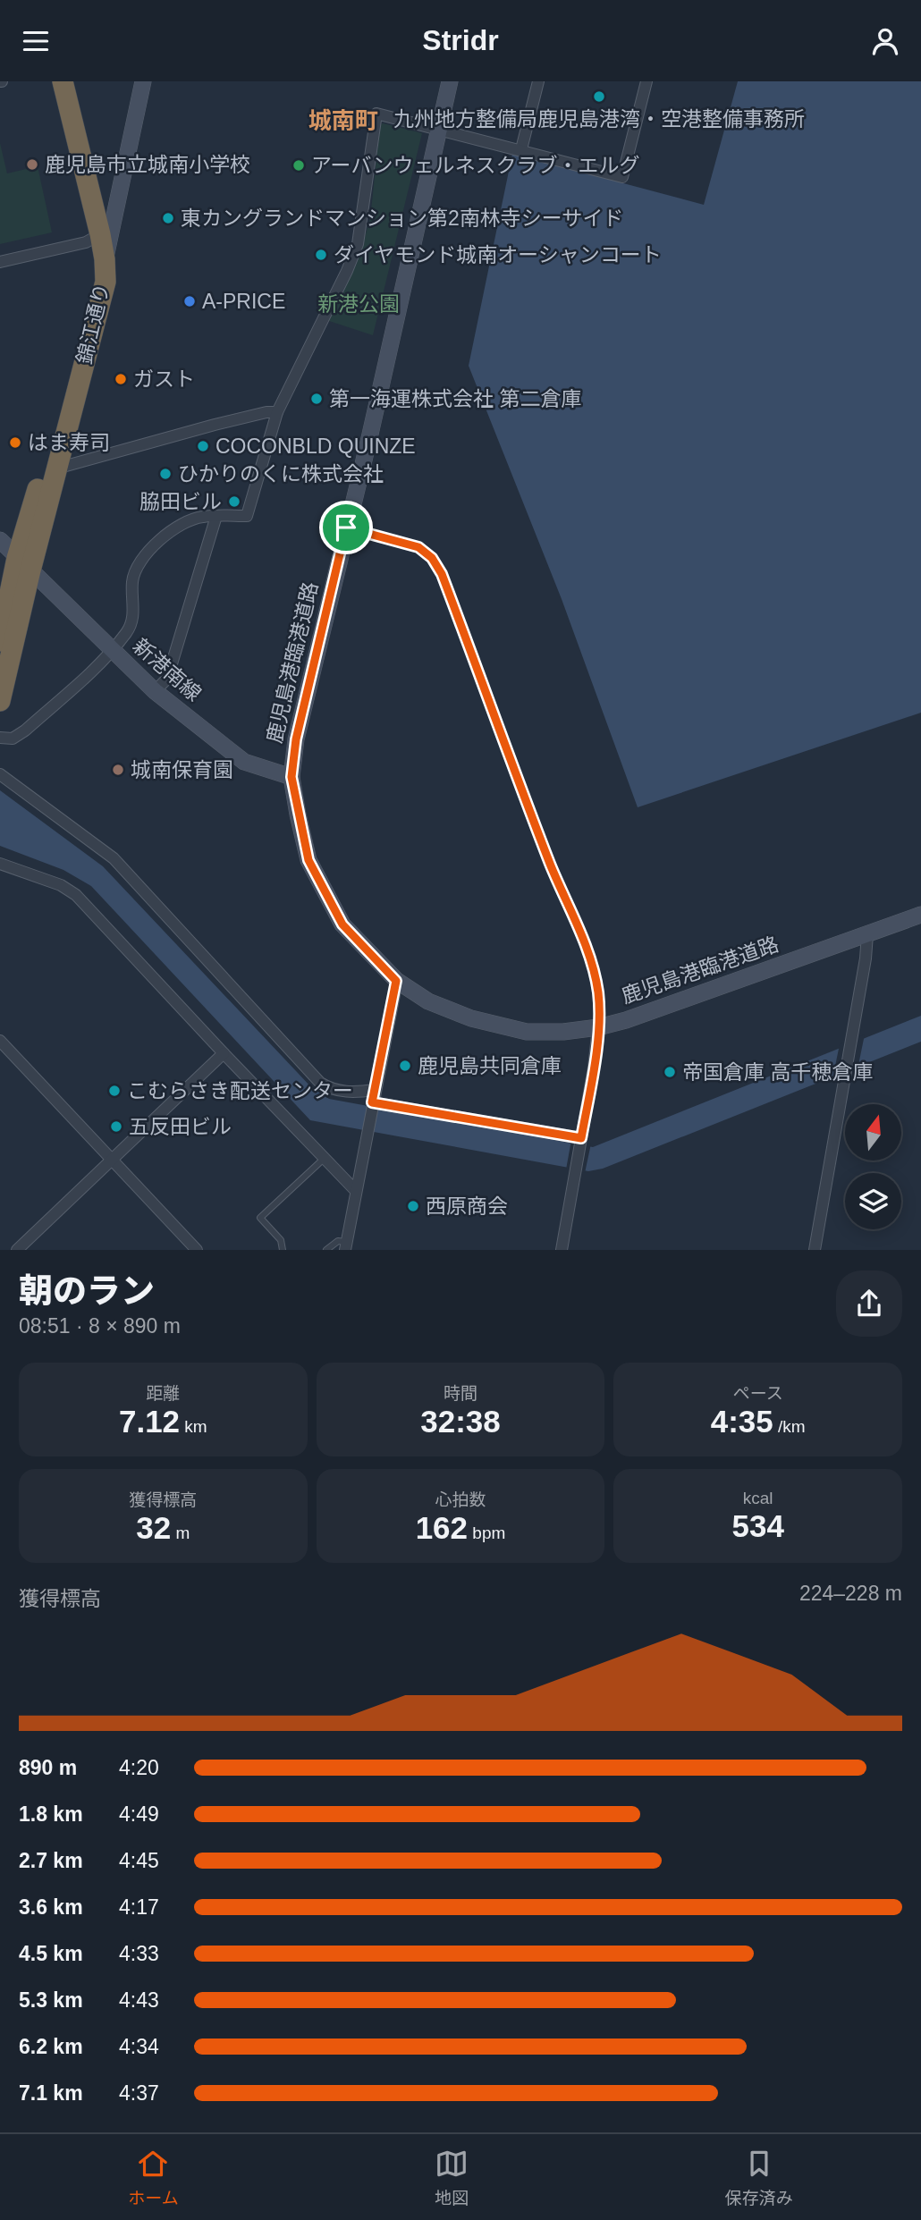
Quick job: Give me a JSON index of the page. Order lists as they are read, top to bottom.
{
  "streets": {
    "highway": ["錦江通り"],
    "street": ["鹿児島港臨港道路", "新港南線"]
  },
  "crossings": [
    ["錦江通り", "新港南線"],
    ["鹿児島港臨港道路", "新港南線"]
  ],
  "districts": ["城南町"],
  "parks": ["新港公園"],
  "places": [
    "九州地方整備局鹿児島港湾・空港整備事務所",
    "鹿児島市立城南小学校",
    "アーバンウェルネスクラブ・エルグ",
    "東カングランドマンション第2南林寺シーサイド",
    "ダイヤモンド城南オーシャンコート",
    "A-PRICE",
    "ガスト",
    "第一海運株式会社 第二倉庫",
    "はま寿司",
    "COCONBLD QUINZE",
    "ひかりのくに株式会社",
    "脇田ビル",
    "城南保育園",
    "鹿児島共同倉庫",
    "帝国倉庫 高千穂倉庫",
    "こむらさき配送センター",
    "五反田ビル",
    "西原商会"
  ],
  "north": "top",
  "page": {
    "header": "Stridr",
    "heading": ["朝のラン", "08:51 · 8 × 890 m"],
    "stats": [
      ["距離", "7.12 km"],
      ["時間", "32:38"],
      ["ペース", "4:35 /km"],
      ["獲得標高", "32 m"],
      ["心拍数", "162 bpm"],
      ["kcal", "534"]
    ],
    "chart": ["獲得標高", "224–228 m"],
    "list": [
      {
        "name": "890 m",
        "note": "4:20"
      },
      {
        "name": "1.8 km",
        "note": "4:49"
      },
      {
        "name": "2.7 km",
        "note": "4:45"
      },
      {
        "name": "3.6 km",
        "note": "4:17"
      },
      {
        "name": "4.5 km",
        "note": "4:33"
      },
      {
        "name": "5.3 km",
        "note": "4:43"
      },
      {
        "name": "6.2 km",
        "note": "4:34"
      },
      {
        "name": "7.1 km",
        "note": "4:37"
      }
    ],
    "tabs": ["ホーム", "地図", "保存済み"]
  }
}
